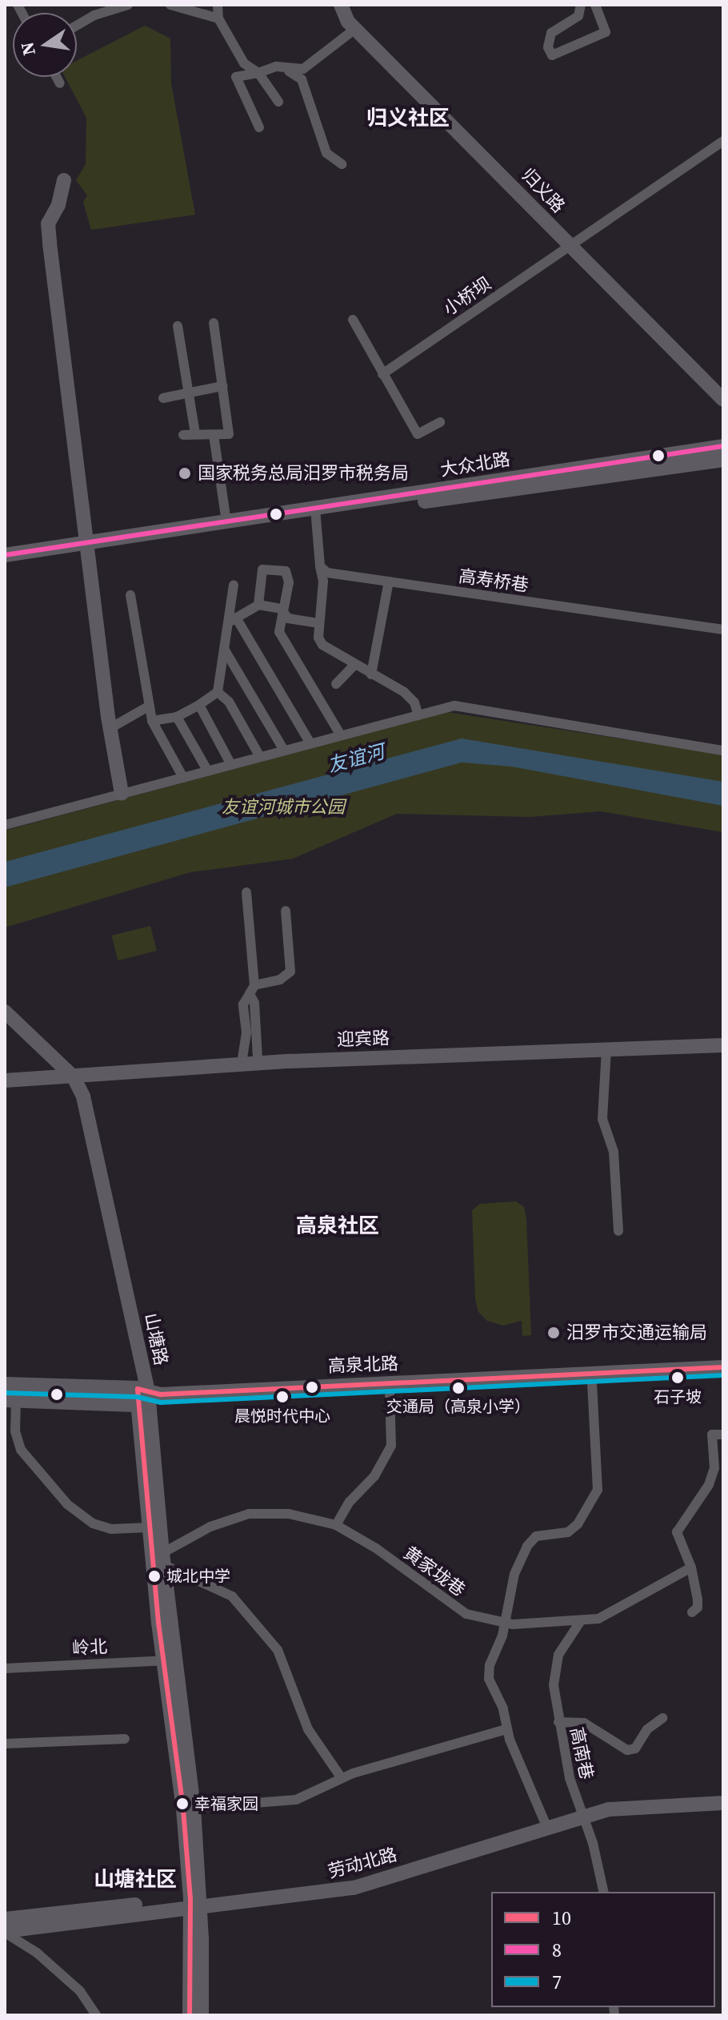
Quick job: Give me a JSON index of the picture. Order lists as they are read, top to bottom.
{
  "streets": {
    "main road": ["高泉北路"],
    "street": [
      "归义路",
      "小桥坝",
      "大众北路",
      "高寿桥巷",
      "迎宾路",
      "山塘路",
      "黄家垅巷",
      "岭北",
      "高南巷",
      "劳动北路"
    ]
  },
  "crossings": [
    ["归义路", "小桥坝"],
    ["迎宾路", "山塘路"],
    ["山塘路", "高泉北路"],
    ["山塘路", "黄家垅巷"],
    ["山塘路", "岭北"],
    ["山塘路", "劳动北路"],
    ["黄家垅巷", "高南巷"],
    ["高南巷", "劳动北路"]
  ],
  "districts": ["归义社区", "高泉社区", "山塘社区"],
  "water": ["友谊河"],
  "parks": ["友谊河城市公园"],
  "places": [
    "国家税务总局汨罗市税务局",
    "汨罗市交通运输局",
    "石子坡",
    "交通局（高泉小学）",
    "晨悦时代中心",
    "城北中学",
    "幸福家园"
  ],
  "lines": ["transit line 8", "transit line 10", "transit line 7"],
  "legend": ["10", "8", "7"],
  "north": "left"
}
